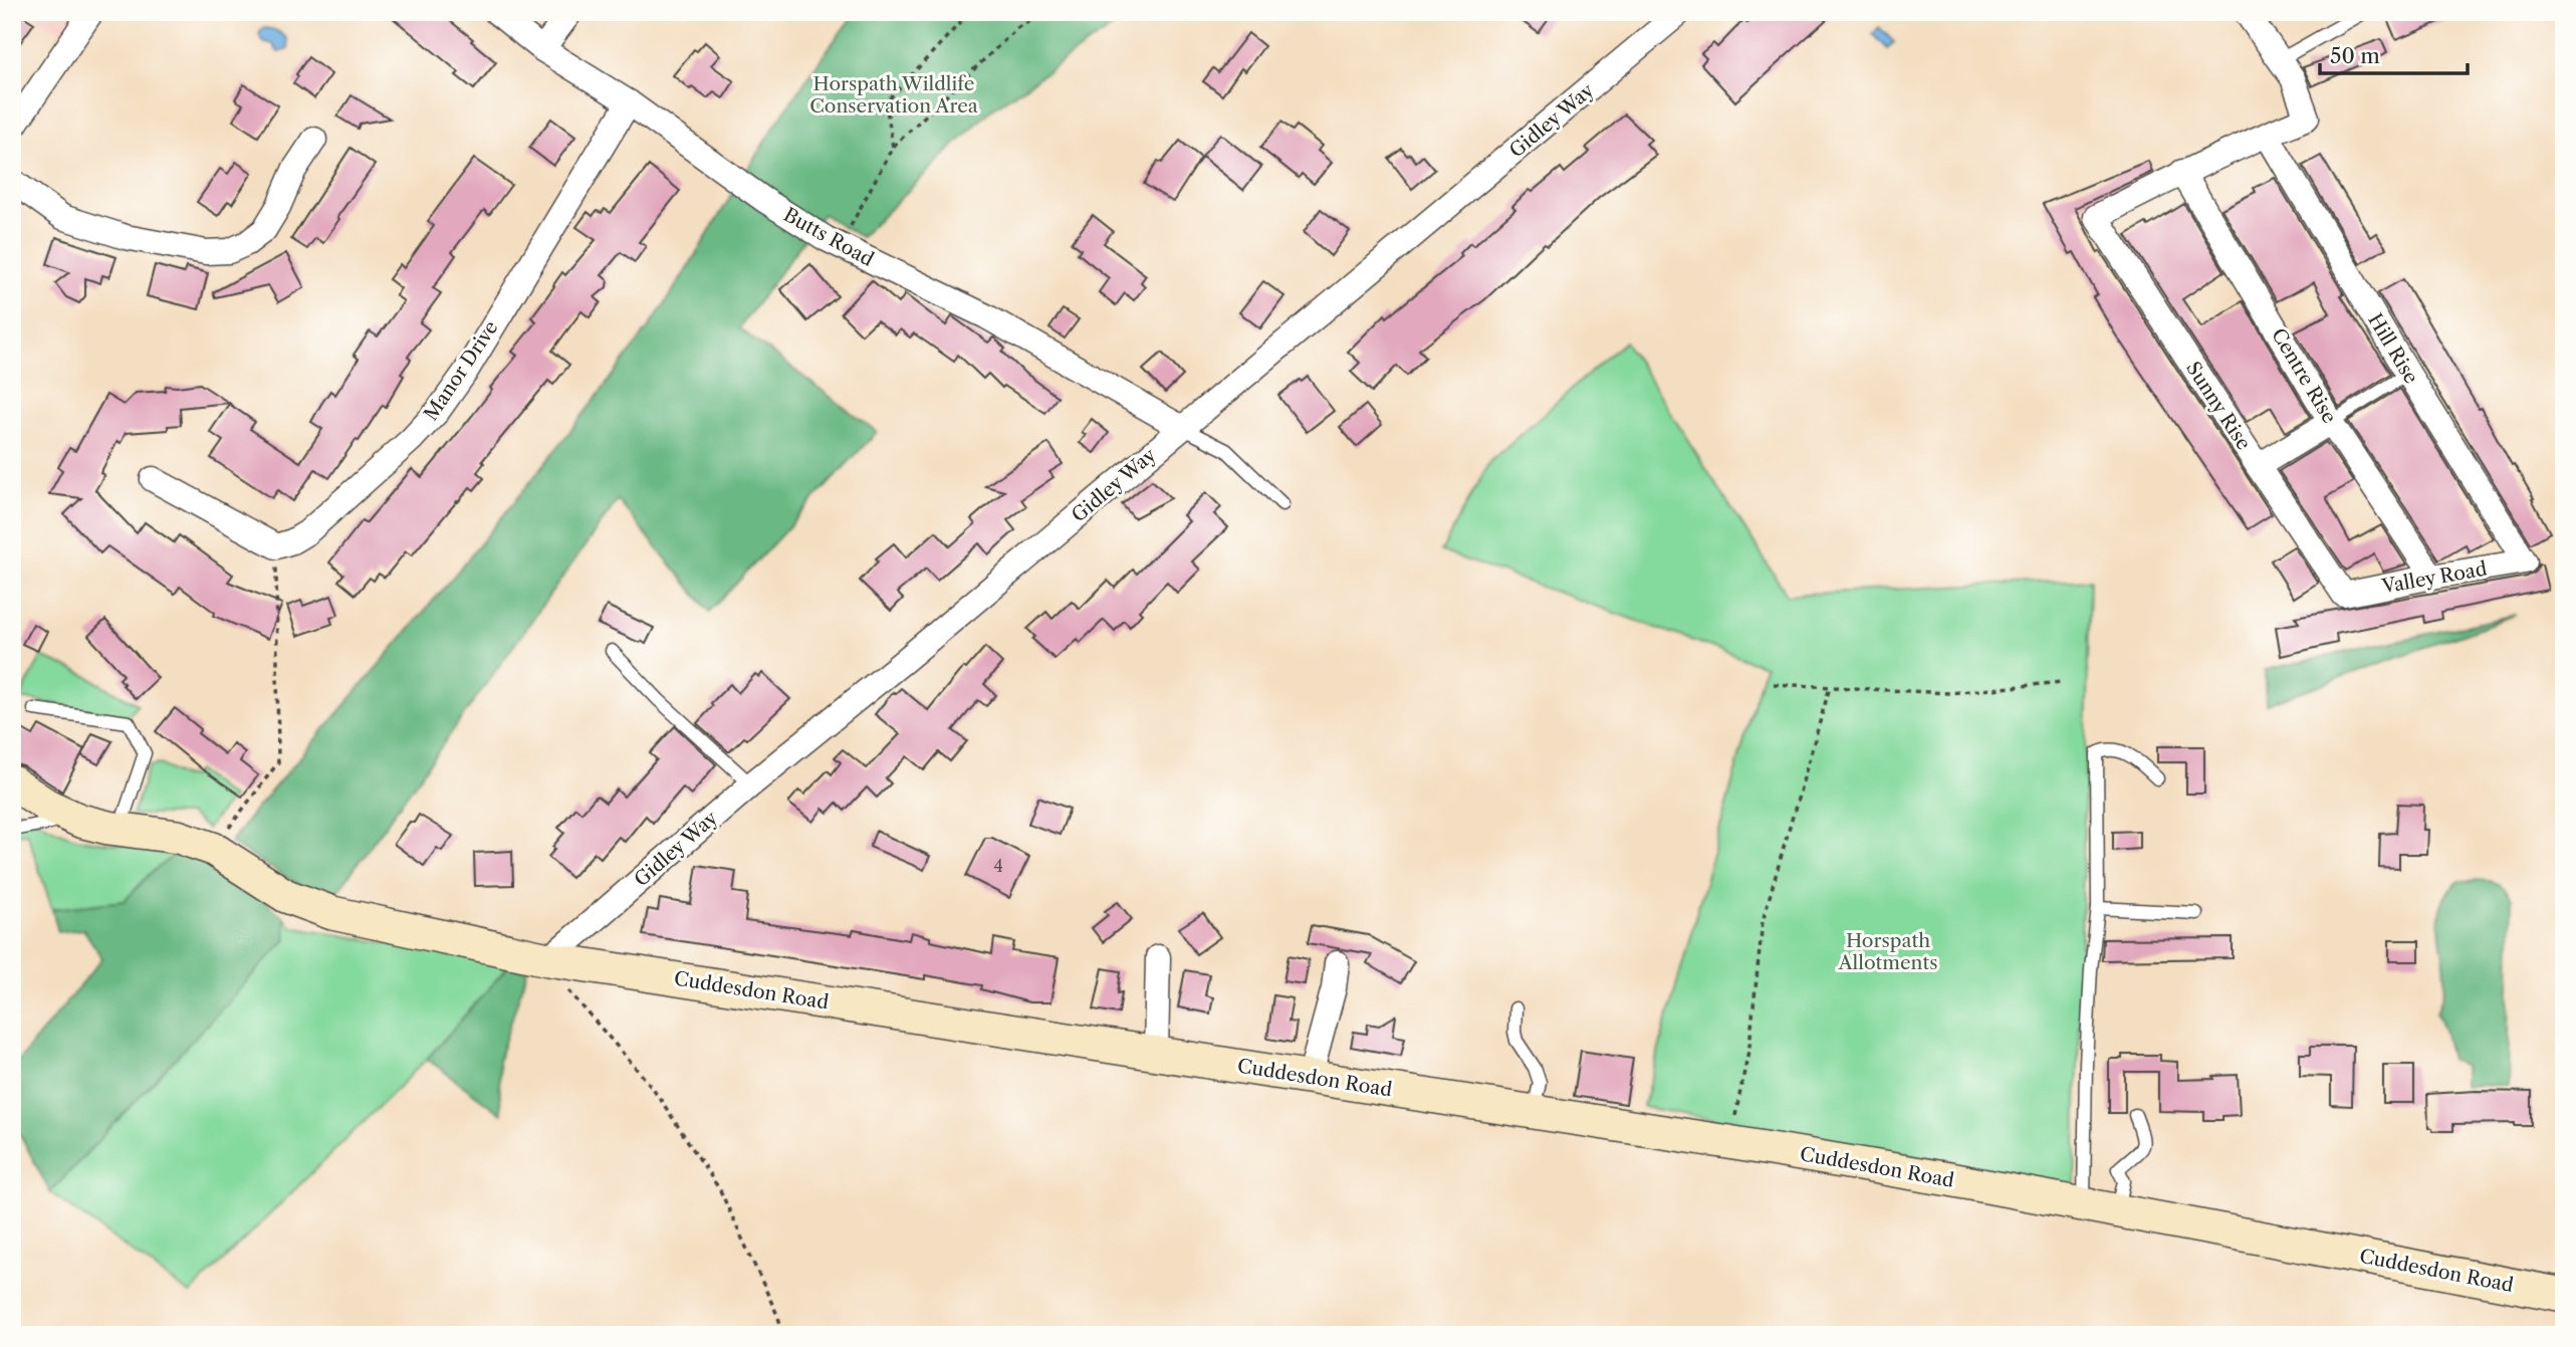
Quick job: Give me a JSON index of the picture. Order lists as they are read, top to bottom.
{
  "streets": {
    "street": [
      "Gidley Way",
      "Butts Road",
      "Hill Rise",
      "Manor Drive",
      "Centre Rise",
      "Sunny Rise",
      "Valley Road",
      "Cuddesdon Road"
    ]
  },
  "crossings": [
    ["Gidley Way", "Butts Road"],
    ["Gidley Way", "Cuddesdon Road"],
    ["Butts Road", "Manor Drive"],
    ["Hill Rise", "Valley Road"],
    ["Centre Rise", "Sunny Rise"],
    ["Centre Rise", "Valley Road"],
    ["Sunny Rise", "Valley Road"]
  ],
  "parks": ["Horspath Wildlife Conservation Area", "Horspath Allotments"],
  "house_numbers": ["4"],
  "scale_bar": "50 m"
}
